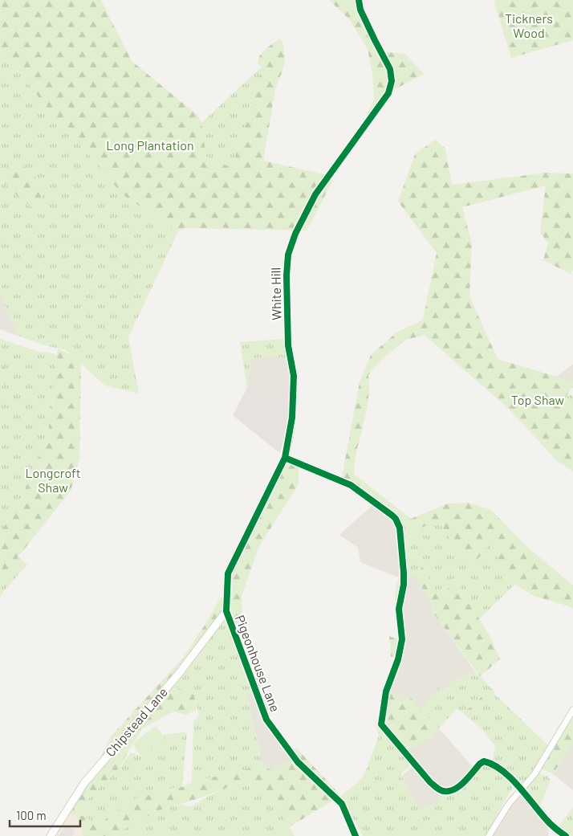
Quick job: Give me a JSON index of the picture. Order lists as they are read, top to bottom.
{
  "streets": {
    "street": ["White Hill", "Pigeonhouse Lane", "Chipstead Lane"]
  },
  "crossings": [
    ["White Hill", "Pigeonhouse Lane"],
    ["White Hill", "Chipstead Lane"],
    ["Pigeonhouse Lane", "Chipstead Lane"]
  ],
  "parks": [
    "Tickners Wood",
    "Long Plantation",
    "Top Shaw",
    "Longcroft Shaw"
  ],
  "scale_bar": "100 m"
}
